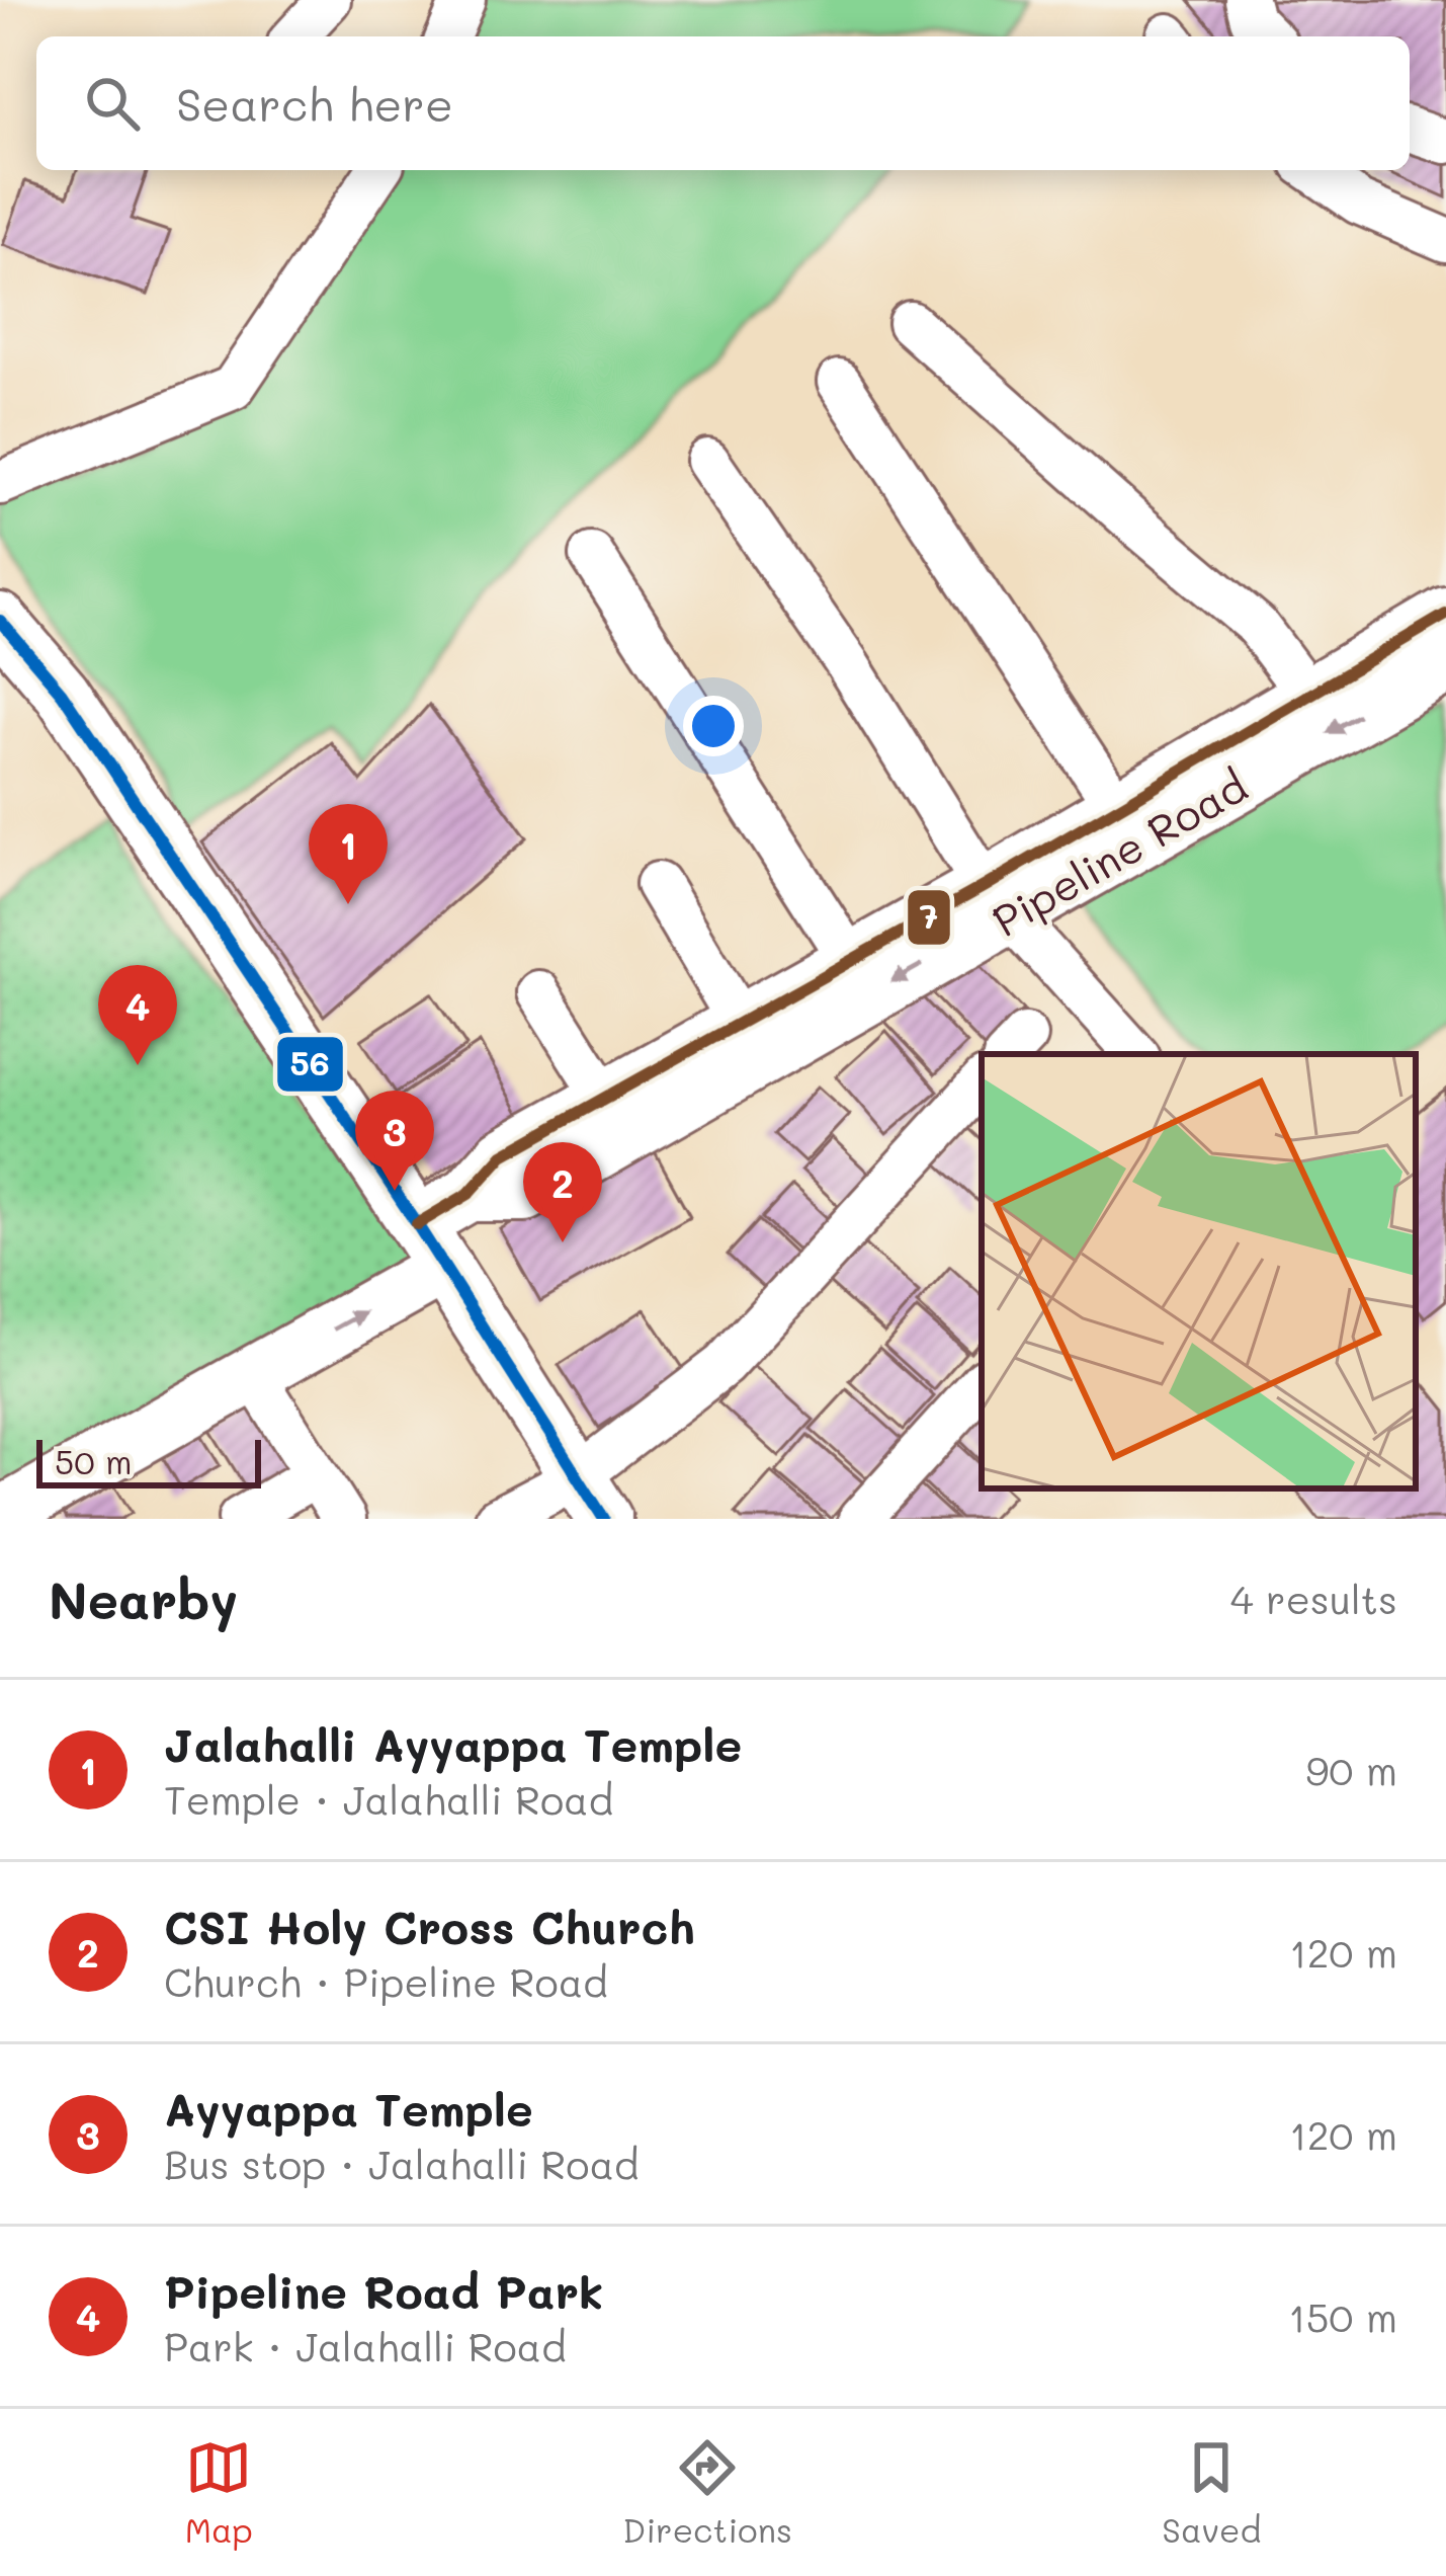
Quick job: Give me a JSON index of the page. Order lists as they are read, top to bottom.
{
  "streets": {
    "main road": ["Pipeline Road"]
  },
  "lines": ["transit line 7", "transit line 56"],
  "scale_bar": "50 m",
  "page": {
    "search": "Search here",
    "pins": [
      "1",
      "4",
      "3",
      "2"
    ],
    "scale": "50 m",
    "heading": ["Nearby", "4 results"],
    "list": [
      {
        "mark": "1",
        "name": "Jalahalli Ayyappa Temple",
        "note": "Temple · Jalahalli Road",
        "value": "90 m"
      },
      {
        "mark": "2",
        "name": "CSI Holy Cross Church",
        "note": "Church · Pipeline Road",
        "value": "120 m"
      },
      {
        "mark": "3",
        "name": "Ayyappa Temple",
        "note": "Bus stop · Jalahalli Road",
        "value": "120 m"
      },
      {
        "mark": "4",
        "name": "Pipeline Road Park",
        "note": "Park · Jalahalli Road",
        "value": "150 m"
      }
    ],
    "nav": ["Map", "Directions", "Saved"]
  }
}
